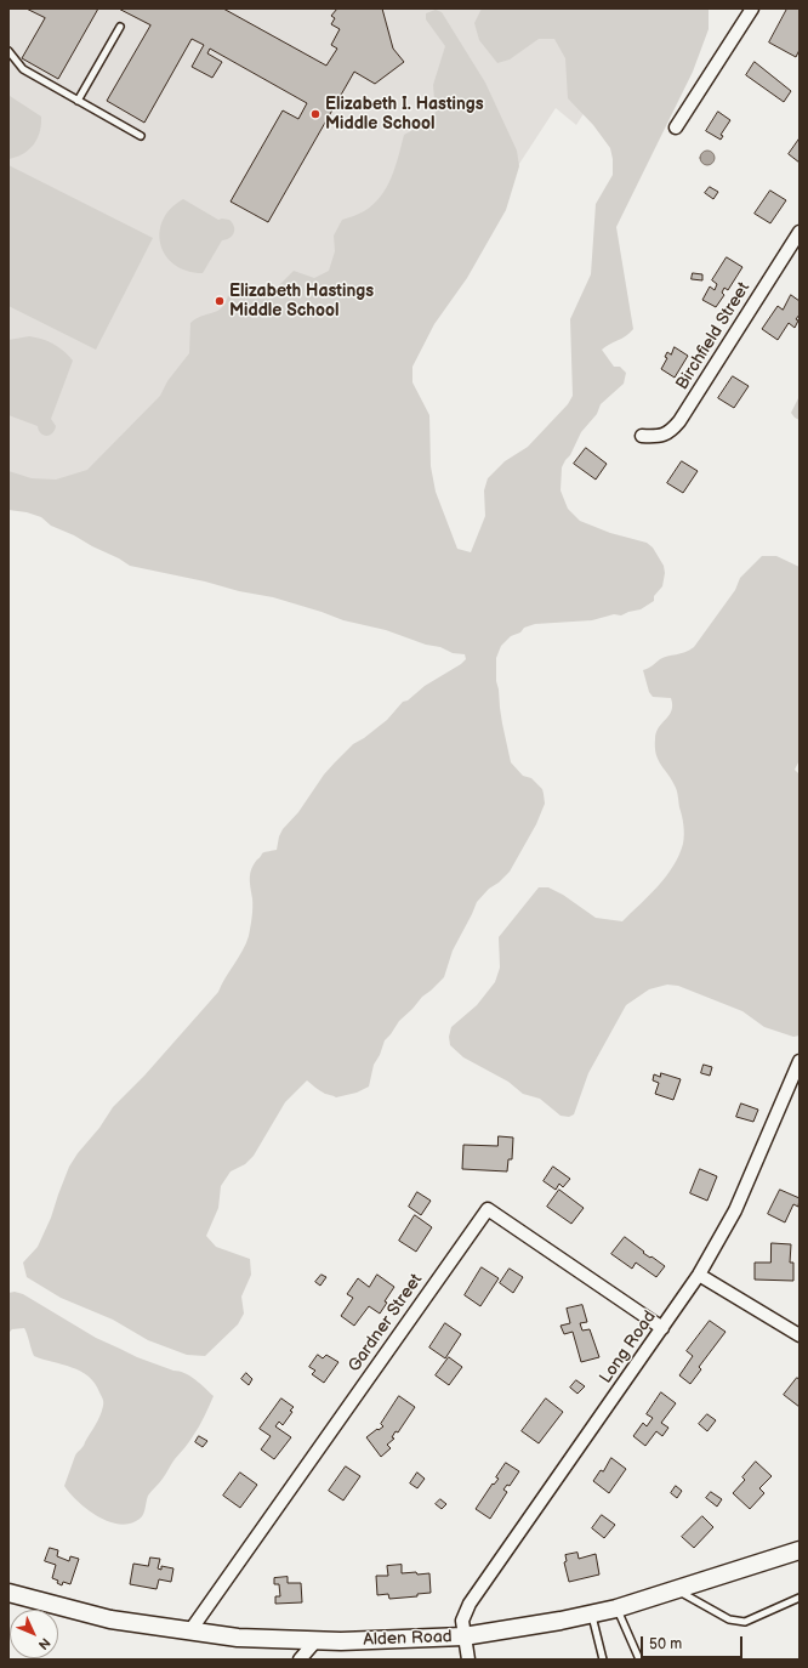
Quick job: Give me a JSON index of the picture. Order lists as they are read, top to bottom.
{
  "streets": {
    "main road": ["Alden Road"],
    "street": ["Birchfield Street", "Gardner Street", "Long Road"]
  },
  "crossings": [
    ["Gardner Street", "Long Road"],
    ["Gardner Street", "Alden Road"],
    ["Long Road", "Alden Road"]
  ],
  "places": ["Elizabeth I. Hastings Middle School", "Elizabeth Hastings Middle School"],
  "scale_bar": "50 m",
  "north": "bottom right"
}
